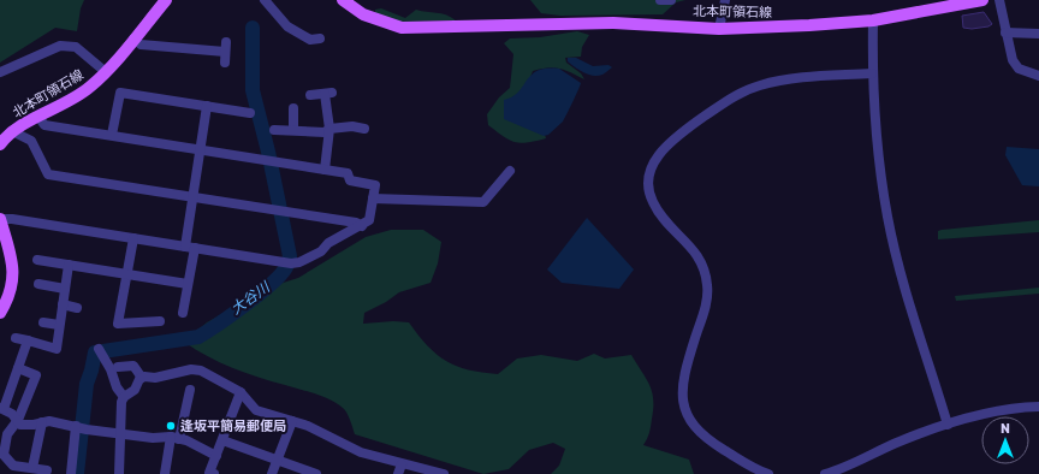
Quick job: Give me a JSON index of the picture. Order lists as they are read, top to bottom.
{
  "streets": {
    "main road": ["北本町領石線"]
  },
  "water": ["大谷川"],
  "places": ["逢坂平簡易郵便局"],
  "north": "top"
}
